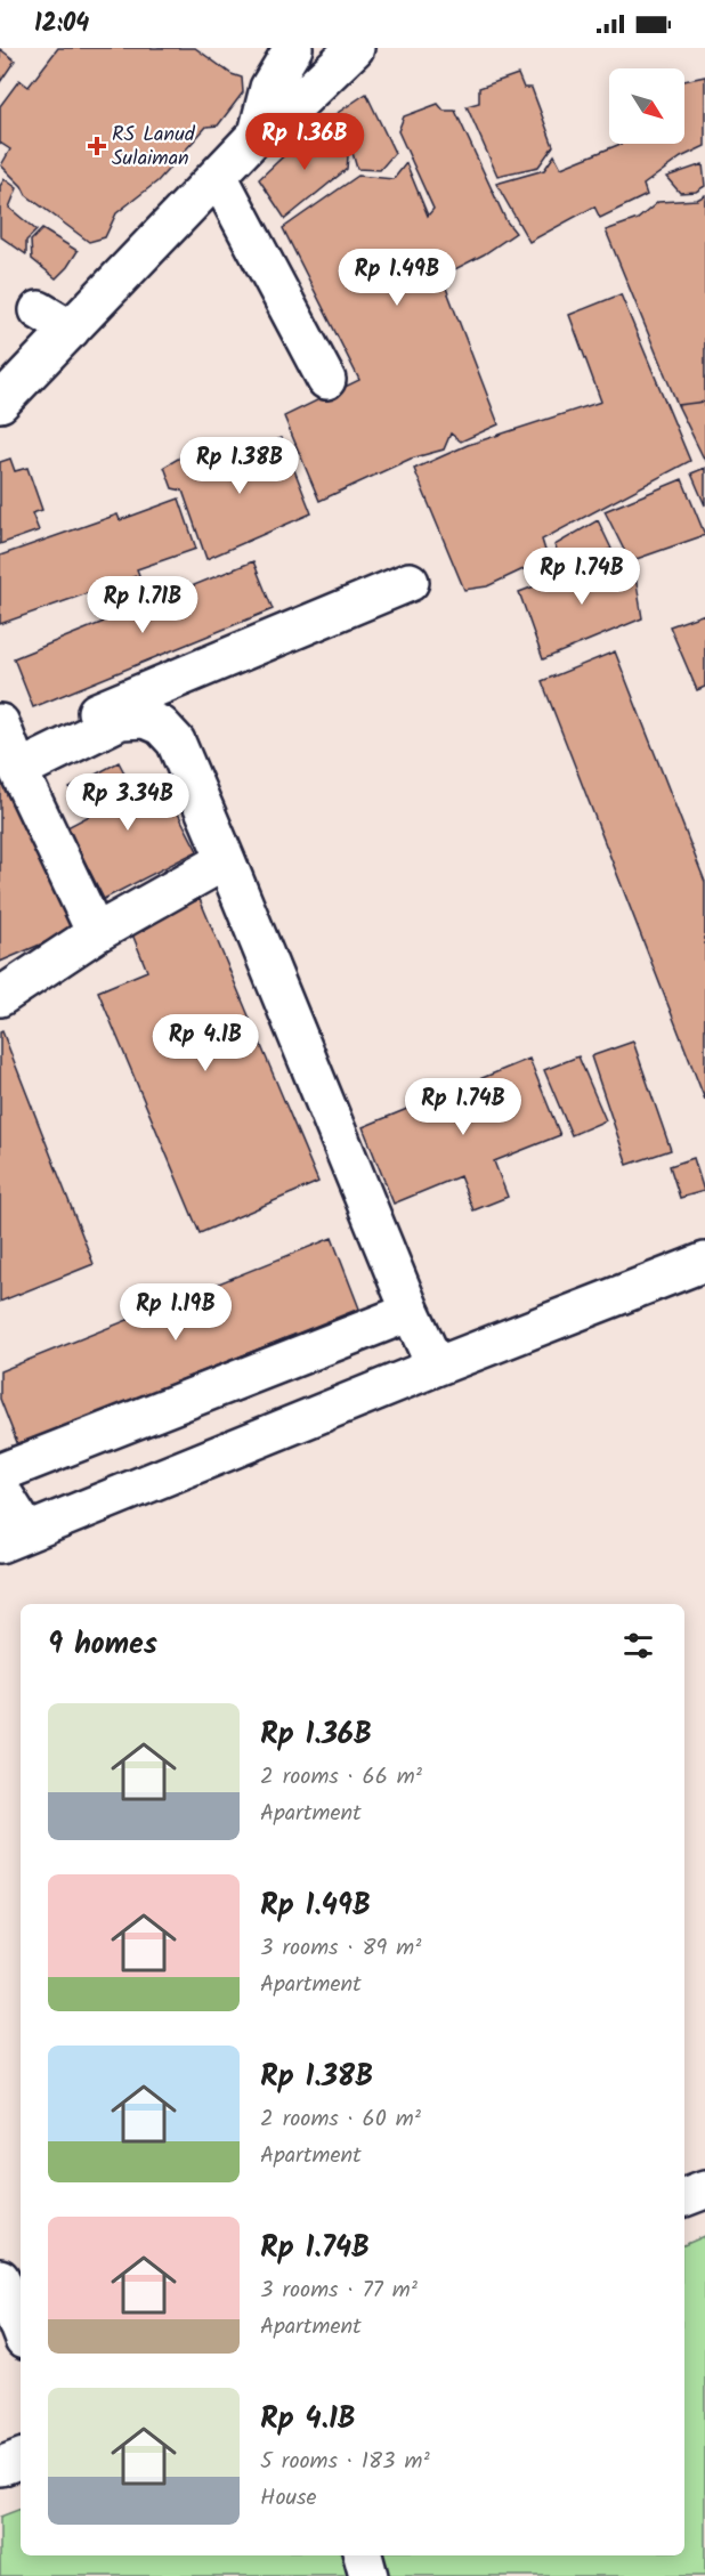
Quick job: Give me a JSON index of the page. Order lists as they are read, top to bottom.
{
  "places": {
    "health": ["RS Lanud Sulaiman"]
  },
  "north": "bottom right",
  "page": {
    "status": "12:04",
    "price": [
      "Rp 1.36B",
      "Rp 1.49B",
      "Rp 1.38B",
      "Rp 1.74B",
      "Rp 1.71B",
      "Rp 3.34B",
      "Rp 4.1B",
      "Rp 1.74B",
      "Rp 1.19B"
    ],
    "heading": "9 homes",
    "list": [
      {
        "name": "Rp 1.36B",
        "note": "2 rooms · 66 m² · Apartment"
      },
      {
        "name": "Rp 1.49B",
        "note": "3 rooms · 89 m² · Apartment"
      },
      {
        "name": "Rp 1.38B",
        "note": "2 rooms · 60 m² · Apartment"
      },
      {
        "name": "Rp 1.74B",
        "note": "3 rooms · 77 m² · Apartment"
      },
      {
        "name": "Rp 4.1B",
        "note": "5 rooms · 183 m² · House"
      }
    ]
  }
}
